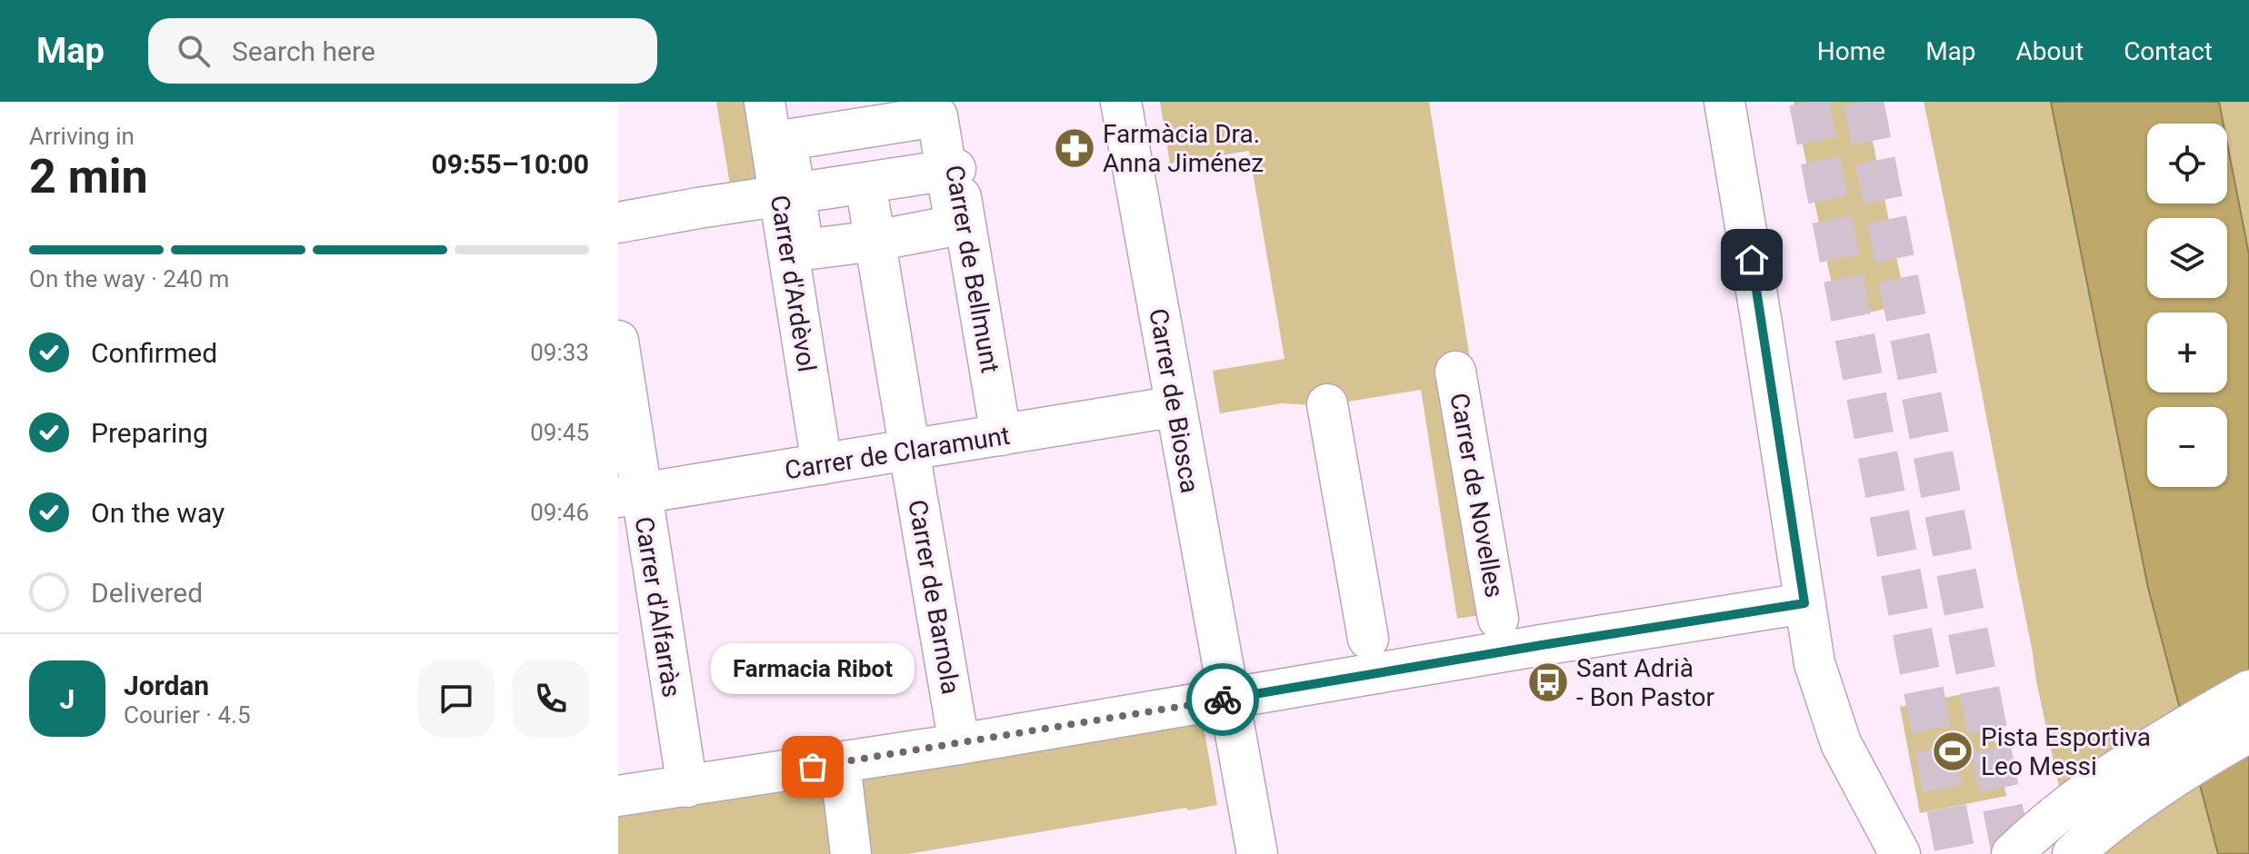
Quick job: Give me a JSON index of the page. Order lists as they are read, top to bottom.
{
  "streets": {
    "street": [
      "Carrer de Bellmunt",
      "Carrer d'Ardèvol",
      "Carrer de Biosca",
      "Carrer de Claramunt",
      "Carrer de Novelles",
      "Carrer de Barnola",
      "Carrer d'Alfarràs"
    ]
  },
  "crossings": [
    ["Carrer de Bellmunt", "Carrer de Claramunt"],
    ["Carrer d'Ardèvol", "Carrer de Claramunt"],
    ["Carrer de Biosca", "Carrer de Claramunt"],
    ["Carrer de Claramunt", "Carrer de Barnola"],
    ["Carrer de Claramunt", "Carrer d'Alfarràs"]
  ],
  "places": {
    "pharmacy": ["Farmàcia Dra. Anna Jiménez"],
    "bus stop": ["Sant Adrià - Bon Pastor"],
    "sports": ["Pista Esportiva Leo Messi"],
    "other": ["Farmacia Ribot"]
  },
  "page": {
    "header": "Map",
    "search": "Search here",
    "nav": [
      "Home",
      "Map",
      "About",
      "Contact"
    ],
    "heading": ["2 min", "Arriving in", "09:55–10:00"],
    "panel": ["Jordan", "Courier · 4.5"],
    "map_buttons": ["+", "−"],
    "bar": "On the way · 240 m",
    "list": [
      ["Confirmed", "09:33"],
      ["Preparing", "09:45"],
      ["On the way", "09:46"],
      "Delivered"
    ],
    "bubble": "Farmacia Ribot",
    "round": "J"
  }
}
